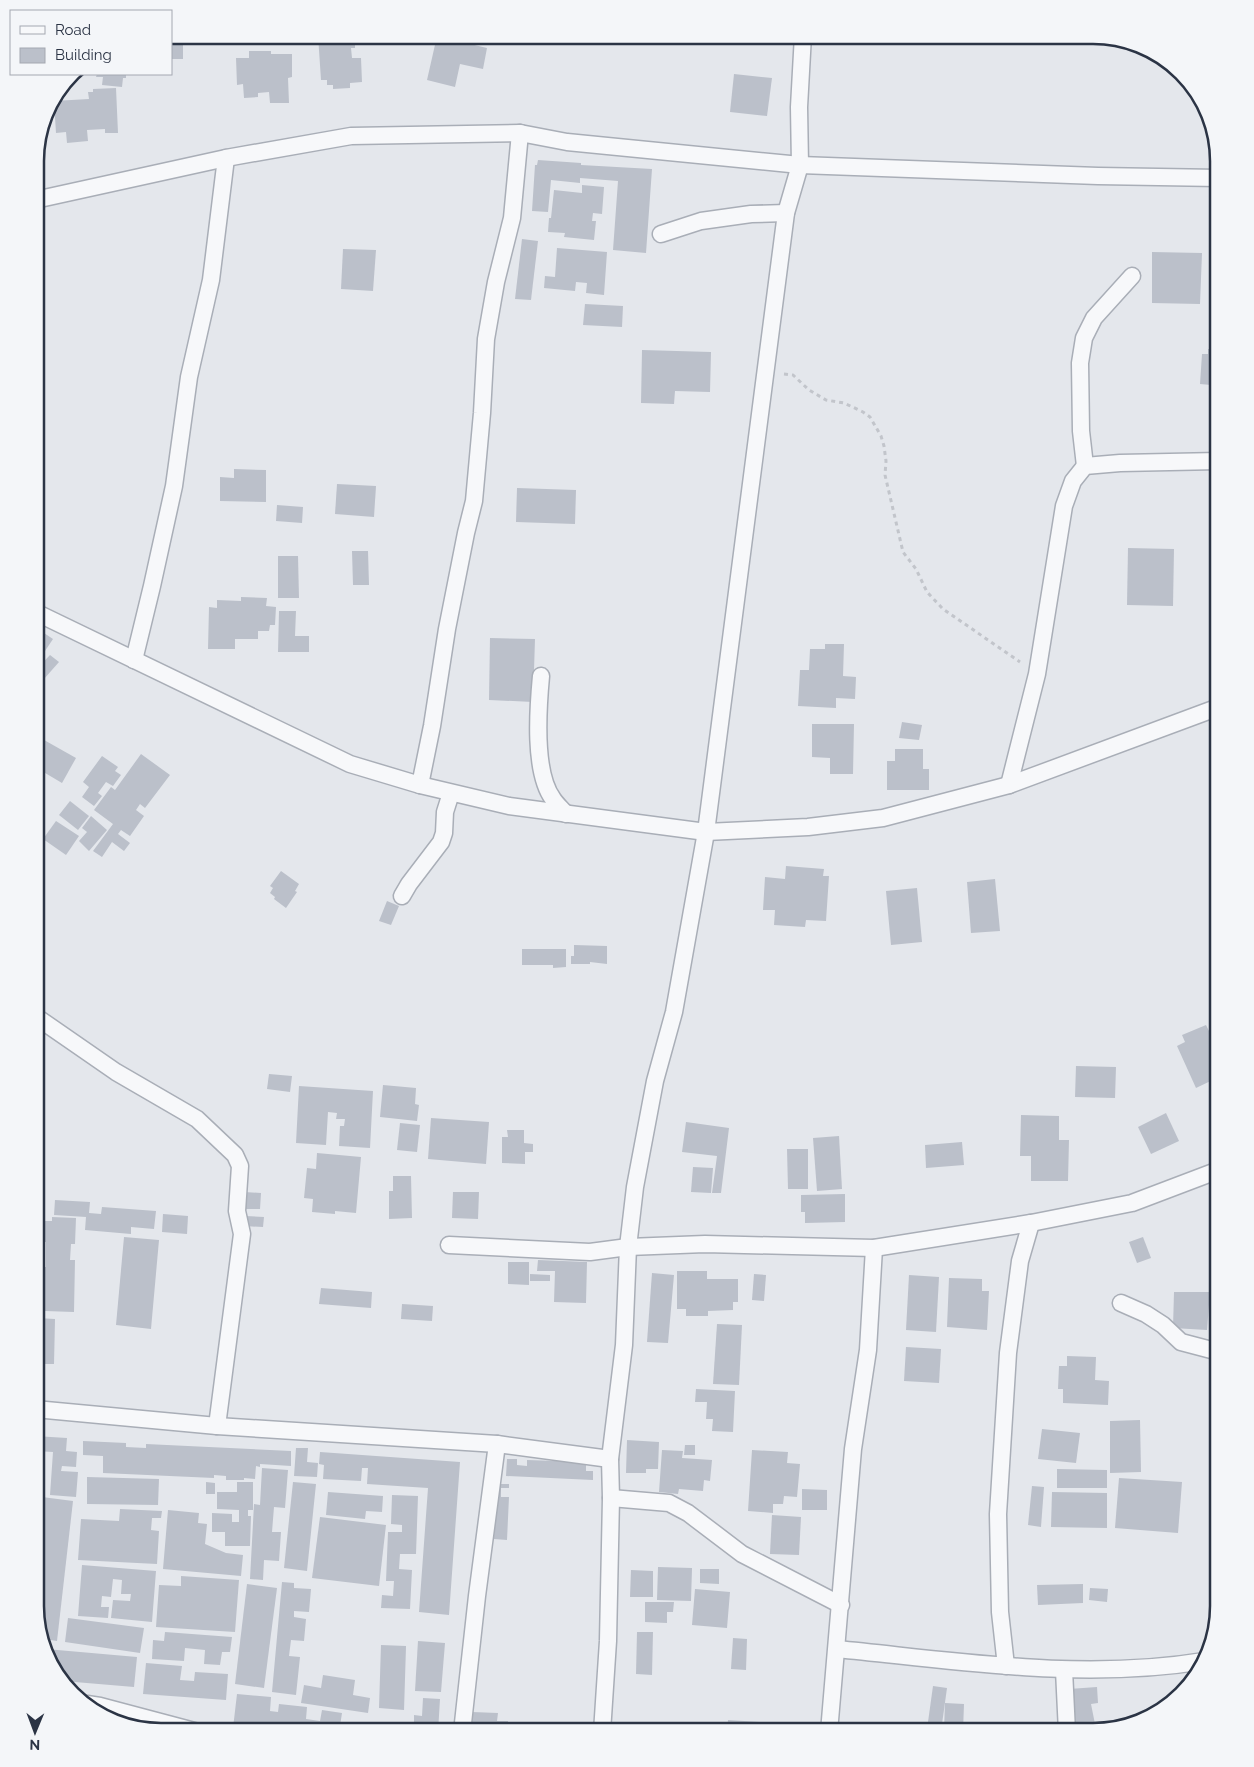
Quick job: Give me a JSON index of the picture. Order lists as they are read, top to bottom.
{
  "legend": ["Road", "Building"],
  "north": "bottom"
}
